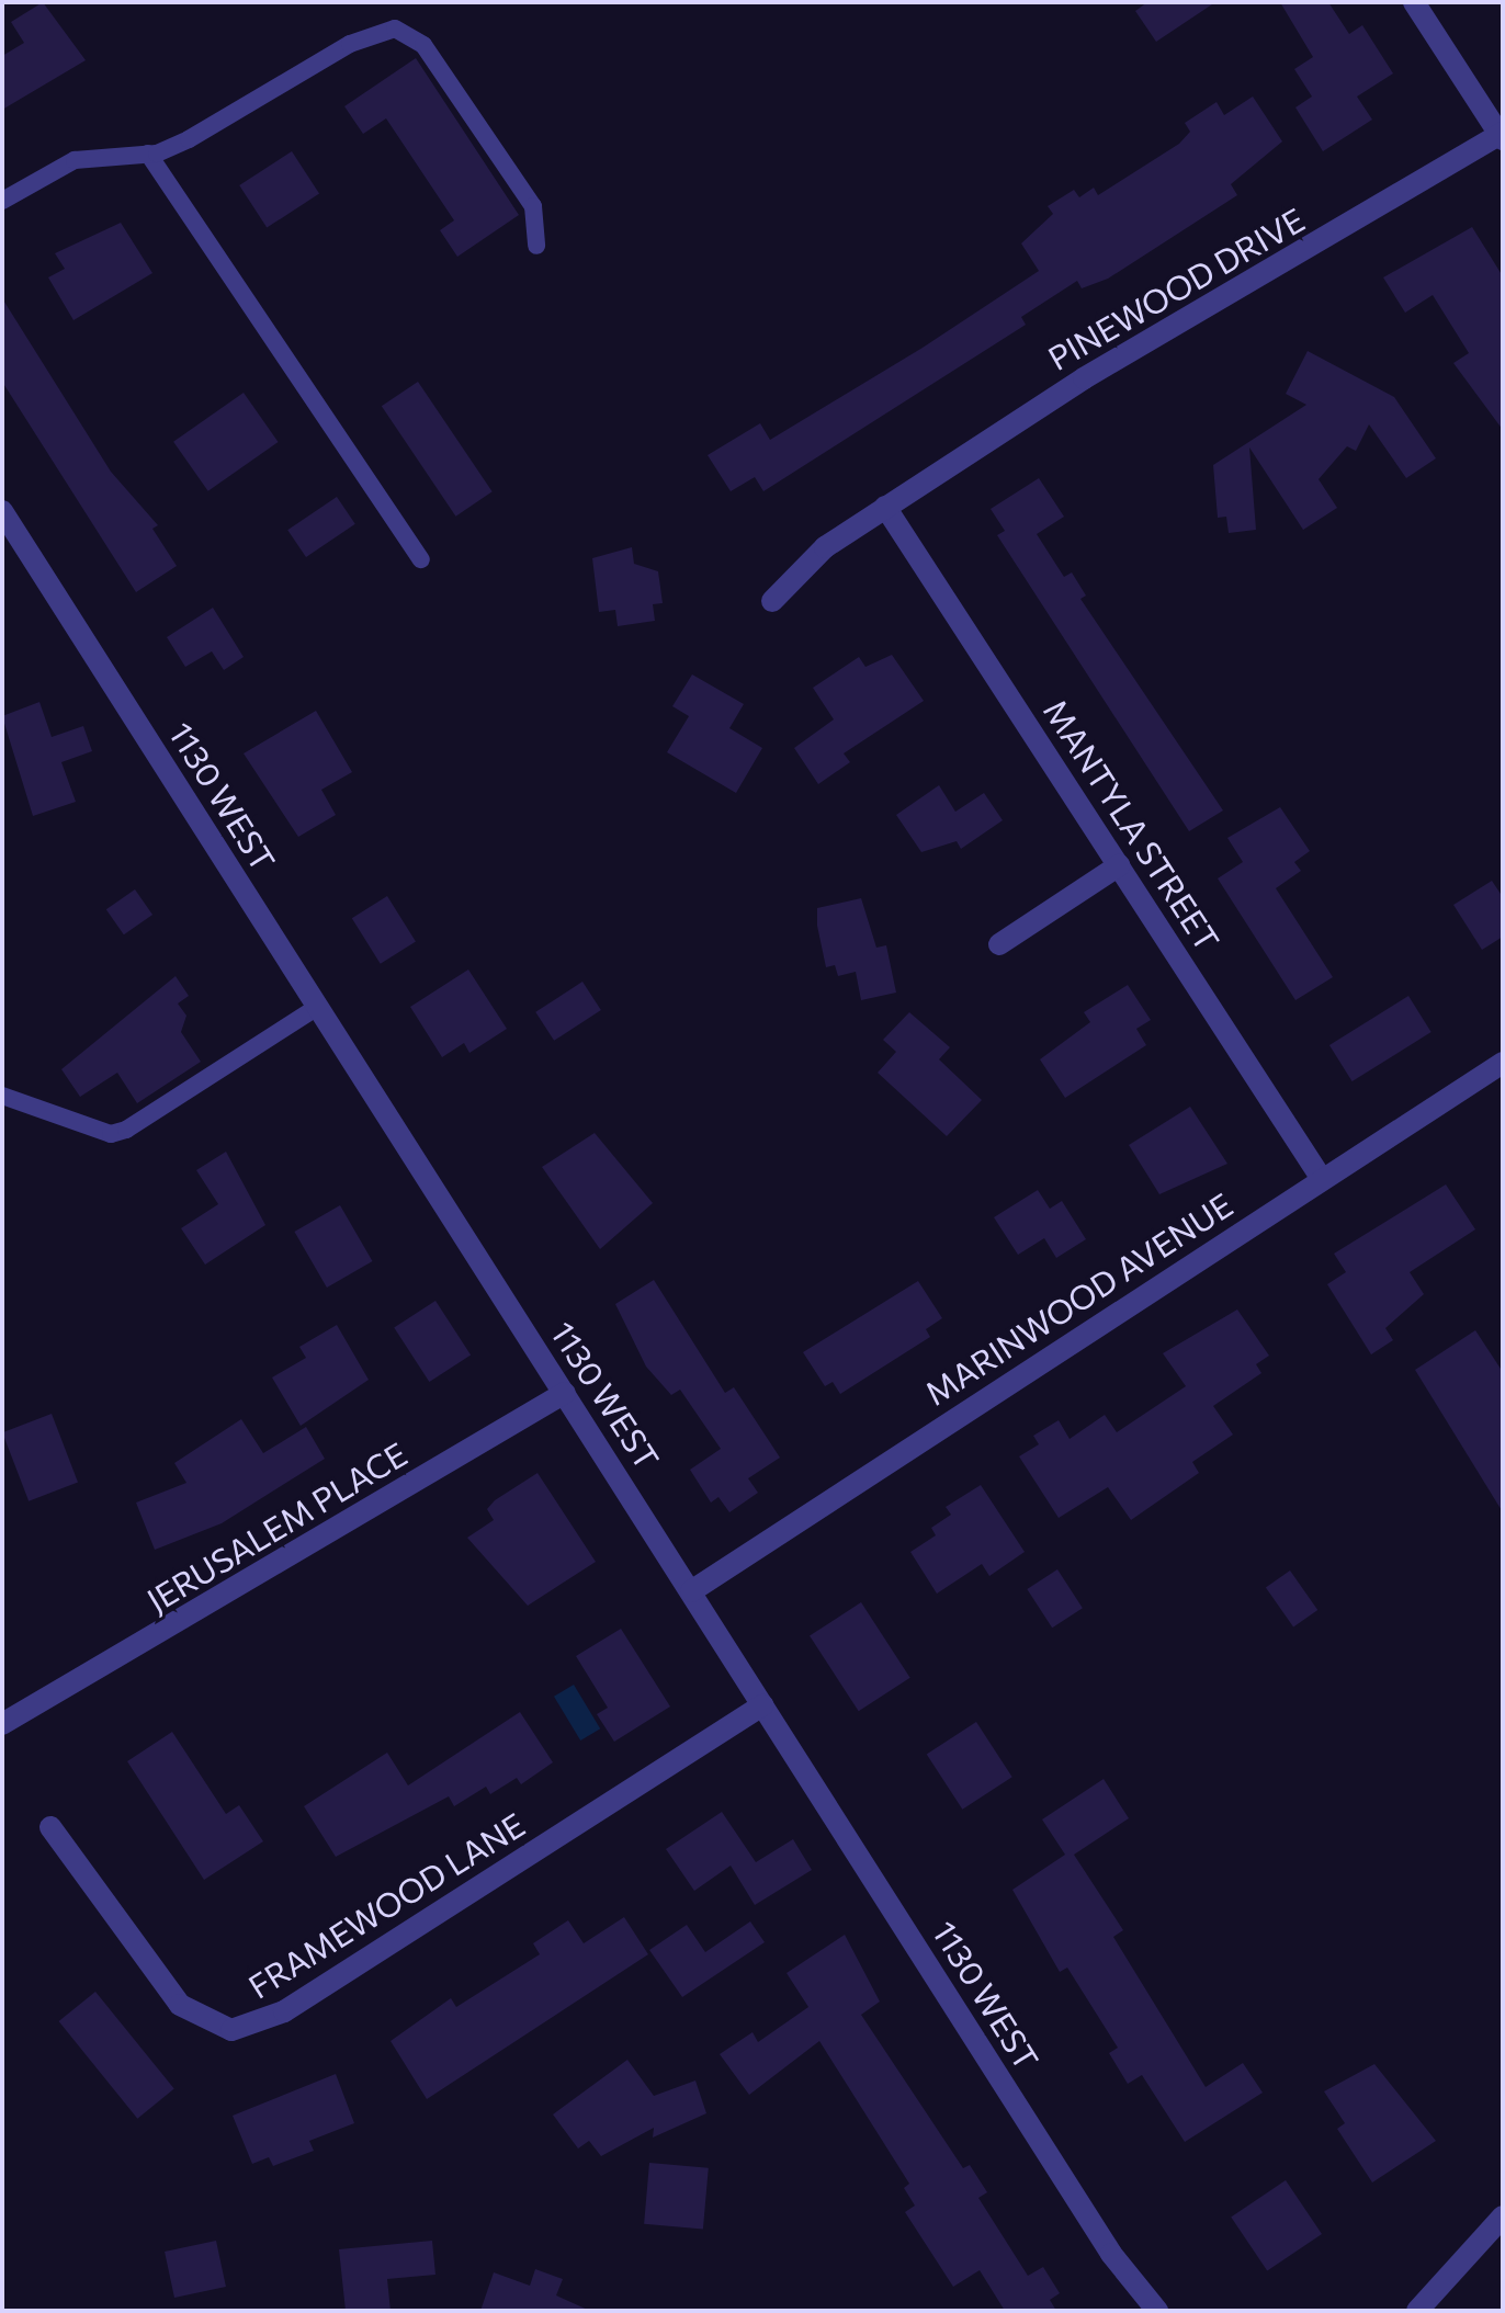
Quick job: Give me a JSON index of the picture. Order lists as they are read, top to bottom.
{
  "streets": {
    "street": [
      "PINEWOOD DRIVE",
      "1130 WEST",
      "MANTYLA STREET",
      "MARINWOOD AVENUE",
      "JERUSALEM PLACE",
      "FRAMEWOOD LANE"
    ]
  },
  "crossings": [
    ["PINEWOOD DRIVE", "MANTYLA STREET"],
    ["1130 WEST", "MARINWOOD AVENUE"],
    ["1130 WEST", "JERUSALEM PLACE"],
    ["1130 WEST", "FRAMEWOOD LANE"],
    ["MANTYLA STREET", "MARINWOOD AVENUE"]
  ]
}
